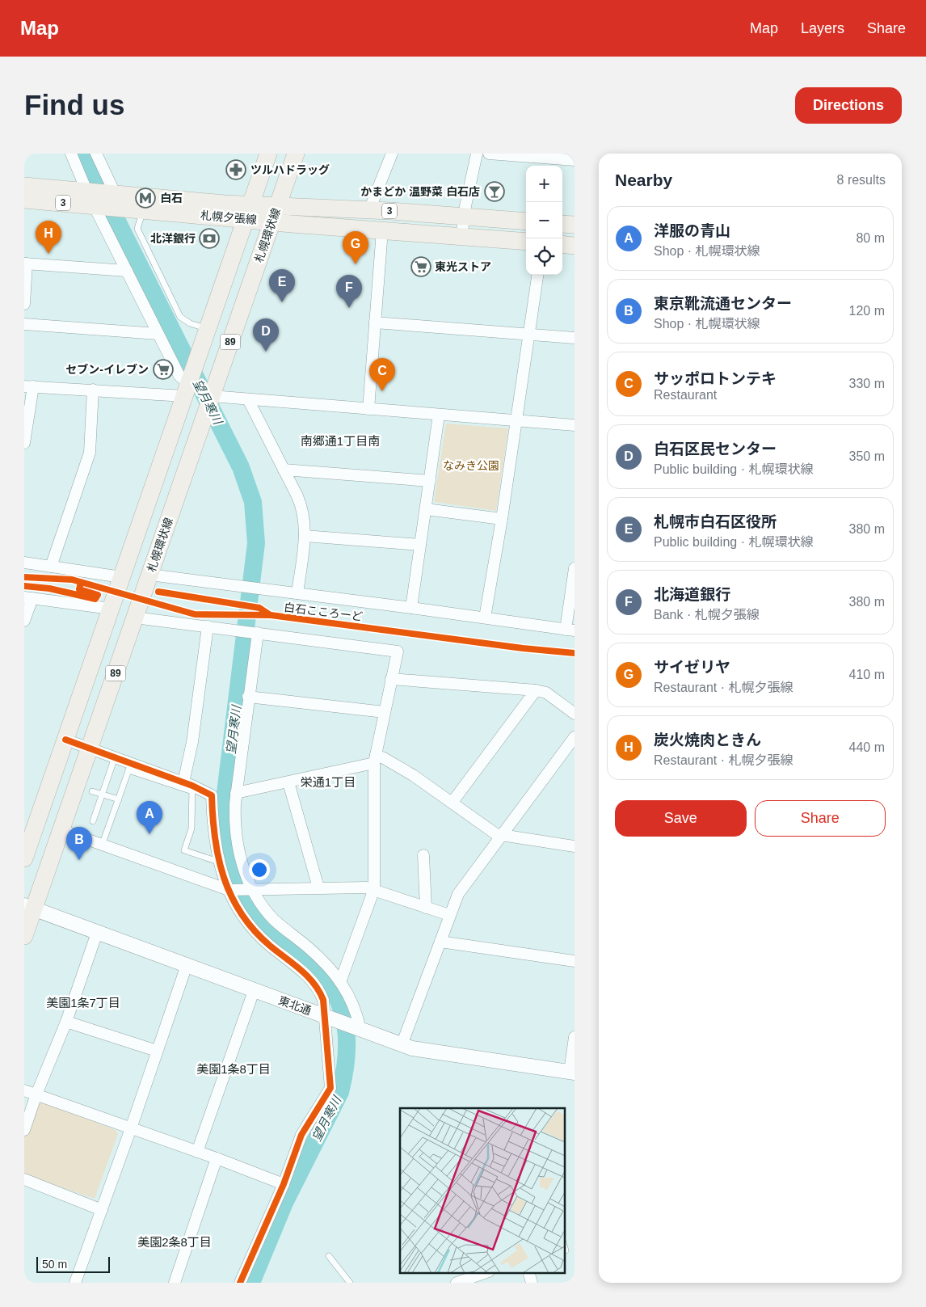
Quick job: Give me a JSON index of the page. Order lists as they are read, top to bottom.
{
  "streets": {
    "main road": [
      "3",
      "札幌夕張線",
      "札幌環状線",
      "89"
    ],
    "street": ["東北通"],
    "cycle path": ["白石こころーど"]
  },
  "crossings": [
    ["札幌夕張線", "札幌環状線"],
    ["札幌夕張線", "89"],
    ["札幌環状線", "東北通"]
  ],
  "districts": [
    "南郷通1丁目南",
    "栄通1丁目",
    "美園1条7丁目",
    "美園1条8丁目",
    "美園2条8丁目"
  ],
  "water": ["望月寒川"],
  "parks": ["なみき公園"],
  "places": {
    "pharmacy": ["ツルハドラッグ"],
    "bar": ["かまどか 温野菜 白石店"],
    "metro station": ["白石"],
    "bank": ["北洋銀行"],
    "supermarket": ["東光ストア", "セブン-イレブン"]
  },
  "scale_bar": "50 m",
  "page": {
    "header": "Map",
    "nav": ["Map", "Layers", "Share"],
    "buttons": [
      "Directions",
      ["Save", "Share"]
    ],
    "title": "Find us",
    "heading": ["Nearby", "8 results"],
    "map_buttons": ["+", "−"],
    "list": [
      {
        "mark": "A",
        "name": "洋服の青山",
        "note": "Shop · 札幌環状線",
        "value": "80 m"
      },
      {
        "mark": "B",
        "name": "東京靴流通センター",
        "note": "Shop · 札幌環状線",
        "value": "120 m"
      },
      {
        "mark": "C",
        "name": "サッポロトンテキ",
        "note": "Restaurant",
        "value": "330 m"
      },
      {
        "mark": "D",
        "name": "白石区民センター",
        "note": "Public building · 札幌環状線",
        "value": "350 m"
      },
      {
        "mark": "E",
        "name": "札幌市白石区役所",
        "note": "Public building · 札幌環状線",
        "value": "380 m"
      },
      {
        "mark": "F",
        "name": "北海道銀行",
        "note": "Bank · 札幌夕張線",
        "value": "380 m"
      },
      {
        "mark": "G",
        "name": "サイゼリヤ",
        "note": "Restaurant · 札幌夕張線",
        "value": "410 m"
      },
      {
        "mark": "H",
        "name": "炭火焼肉ときん",
        "note": "Restaurant · 札幌夕張線",
        "value": "440 m"
      }
    ],
    "pins": [
      "H",
      "G",
      "E",
      "F",
      "D",
      "C",
      "A",
      "B"
    ],
    "scale": "50 m"
  }
}
